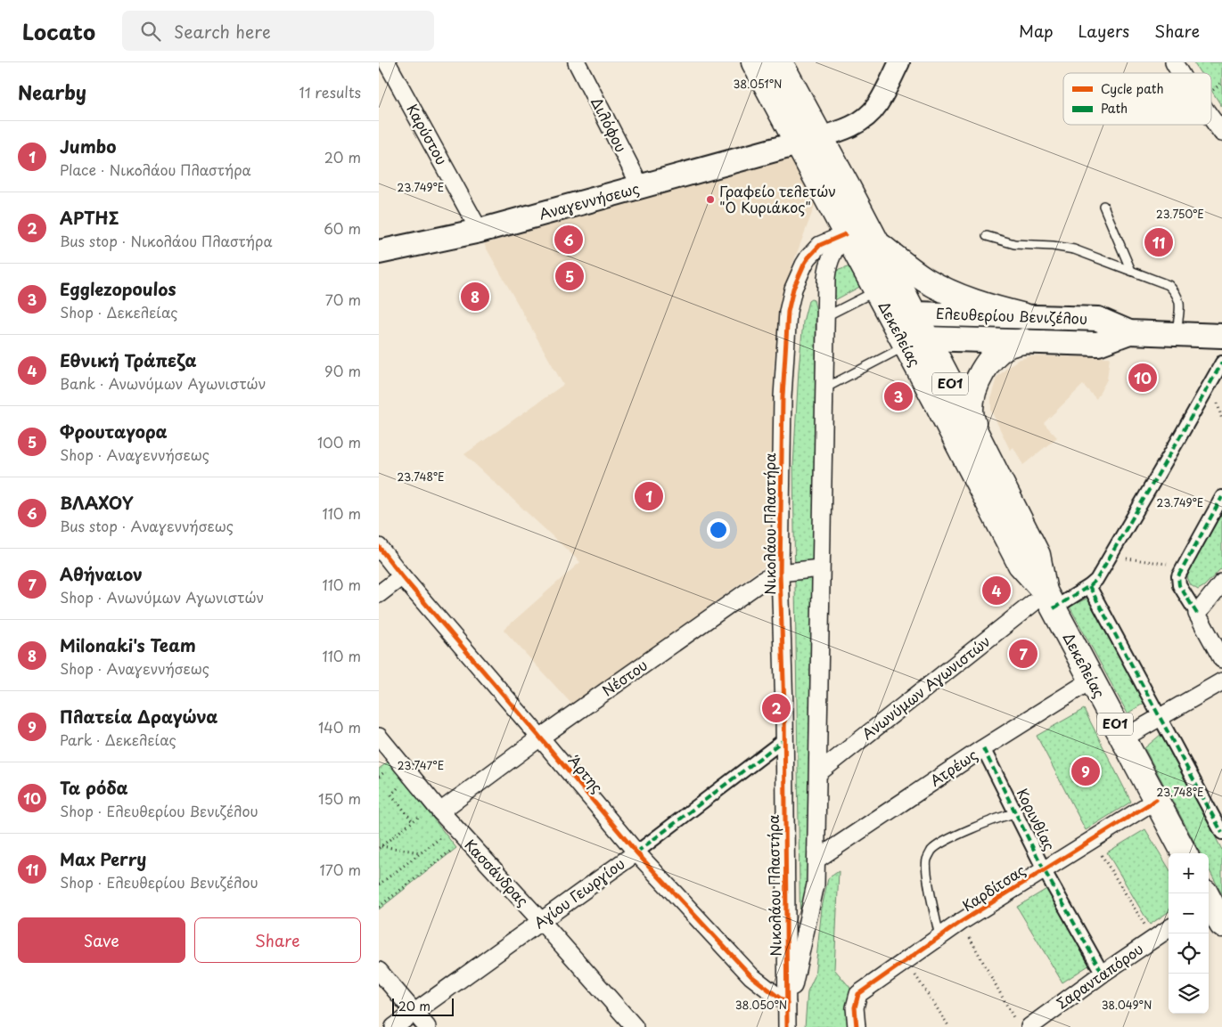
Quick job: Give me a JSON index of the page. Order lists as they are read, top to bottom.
{
  "streets": {
    "main road": [
      "Αναγεννήσεως",
      "Ελευθερίου Βενιζέλου",
      "Δεκελείας",
      "ΕΟ1"
    ],
    "street": [
      "Διλόφου",
      "Καρύστου",
      "Νικολάου Πλαστήρα",
      "Νέστου",
      "Ανωνύμων Αγωνιστών",
      "Ατρέως",
      "Άρτης",
      "Κορινθίας",
      "Κασσάνδρας",
      "Καρδίτσας",
      "Αγίου Γεωργίου",
      "Σαρανταπόρου"
    ]
  },
  "crossings": [
    ["Διλόφου", "Αναγεννήσεως"],
    ["Καρύστου", "Αναγεννήσεως"],
    ["Αναγεννήσεως", "Δεκελείας"],
    ["Αναγεννήσεως", "ΕΟ1"],
    ["Ελευθερίου Βενιζέλου", "Δεκελείας"],
    ["Δεκελείας", "ΕΟ1"],
    ["Δεκελείας", "Νικολάου Πλαστήρα"],
    ["Δεκελείας", "Ανωνύμων Αγωνιστών"],
    ["Δεκελείας", "Ατρέως"],
    ["Δεκελείας", "Καρδίτσας"],
    ["Νικολάου Πλαστήρα", "Νέστου"],
    ["Νικολάου Πλαστήρα", "Ανωνύμων Αγωνιστών"],
    ["Νικολάου Πλαστήρα", "Ατρέως"],
    ["Νικολάου Πλαστήρα", "Άρτης"],
    ["Νικολάου Πλαστήρα", "Αγίου Γεωργίου"],
    ["Νέστου", "Άρτης"],
    ["Νέστου", "Κασσάνδρας"],
    ["Ατρέως", "Κορινθίας"],
    ["Άρτης", "Αγίου Γεωργίου"],
    ["Κορινθίας", "Καρδίτσας"],
    ["Κορινθίας", "Σαρανταπόρου"],
    ["Κασσάνδρας", "Αγίου Γεωργίου"]
  ],
  "places": ["Γραφείο τελετών \"Ο Κυριάκος\""],
  "legend": ["Cycle path", "Path"],
  "scale_bar": "20 m",
  "page": {
    "header": "Locato",
    "search": "Search here",
    "nav": ["Map", "Layers", "Share"],
    "heading": ["Nearby", "11 results"],
    "list": [
      {
        "mark": "1",
        "name": "Jumbo",
        "note": "Place · Νικολάου Πλαστήρα",
        "value": "20 m"
      },
      {
        "mark": "2",
        "name": "ΑΡΤΗΣ",
        "note": "Bus stop · Νικολάου Πλαστήρα",
        "value": "60 m"
      },
      {
        "mark": "3",
        "name": "Egglezopoulos",
        "note": "Shop · Δεκελείας",
        "value": "70 m"
      },
      {
        "mark": "4",
        "name": "Εθνική Τράπεζα",
        "note": "Bank · Ανωνύμων Αγωνιστών",
        "value": "90 m"
      },
      {
        "mark": "5",
        "name": "Φρουταγορα",
        "note": "Shop · Αναγεννήσεως",
        "value": "100 m"
      },
      {
        "mark": "6",
        "name": "ΒΛΑΧΟΥ",
        "note": "Bus stop · Αναγεννήσεως",
        "value": "110 m"
      },
      {
        "mark": "7",
        "name": "Αθήναιον",
        "note": "Shop · Ανωνύμων Αγωνιστών",
        "value": "110 m"
      },
      {
        "mark": "8",
        "name": "Milonaki's Team",
        "note": "Shop · Αναγεννήσεως",
        "value": "110 m"
      },
      {
        "mark": "9",
        "name": "Πλατεία Δραγώνα",
        "note": "Park · Δεκελείας",
        "value": "140 m"
      },
      {
        "mark": "10",
        "name": "Τα ρόδα",
        "note": "Shop · Ελευθερίου Βενιζέλου",
        "value": "150 m"
      },
      {
        "mark": "11",
        "name": "Max Perry",
        "note": "Shop · Ελευθερίου Βενιζέλου",
        "value": "170 m"
      }
    ],
    "pins": [
      "6",
      "11",
      "5",
      "8",
      "10",
      "3",
      "1",
      "4",
      "7",
      "2",
      "9"
    ],
    "map_buttons": ["+", "−"],
    "buttons": ["Save", "Share"],
    "scale": "20 m"
  },
  "coordinates": [
    "38.051°N",
    "23.749°E",
    "23.750°E",
    "23.748°E",
    "23.747°E",
    "38.050°N",
    "38.049°N"
  ]
}
